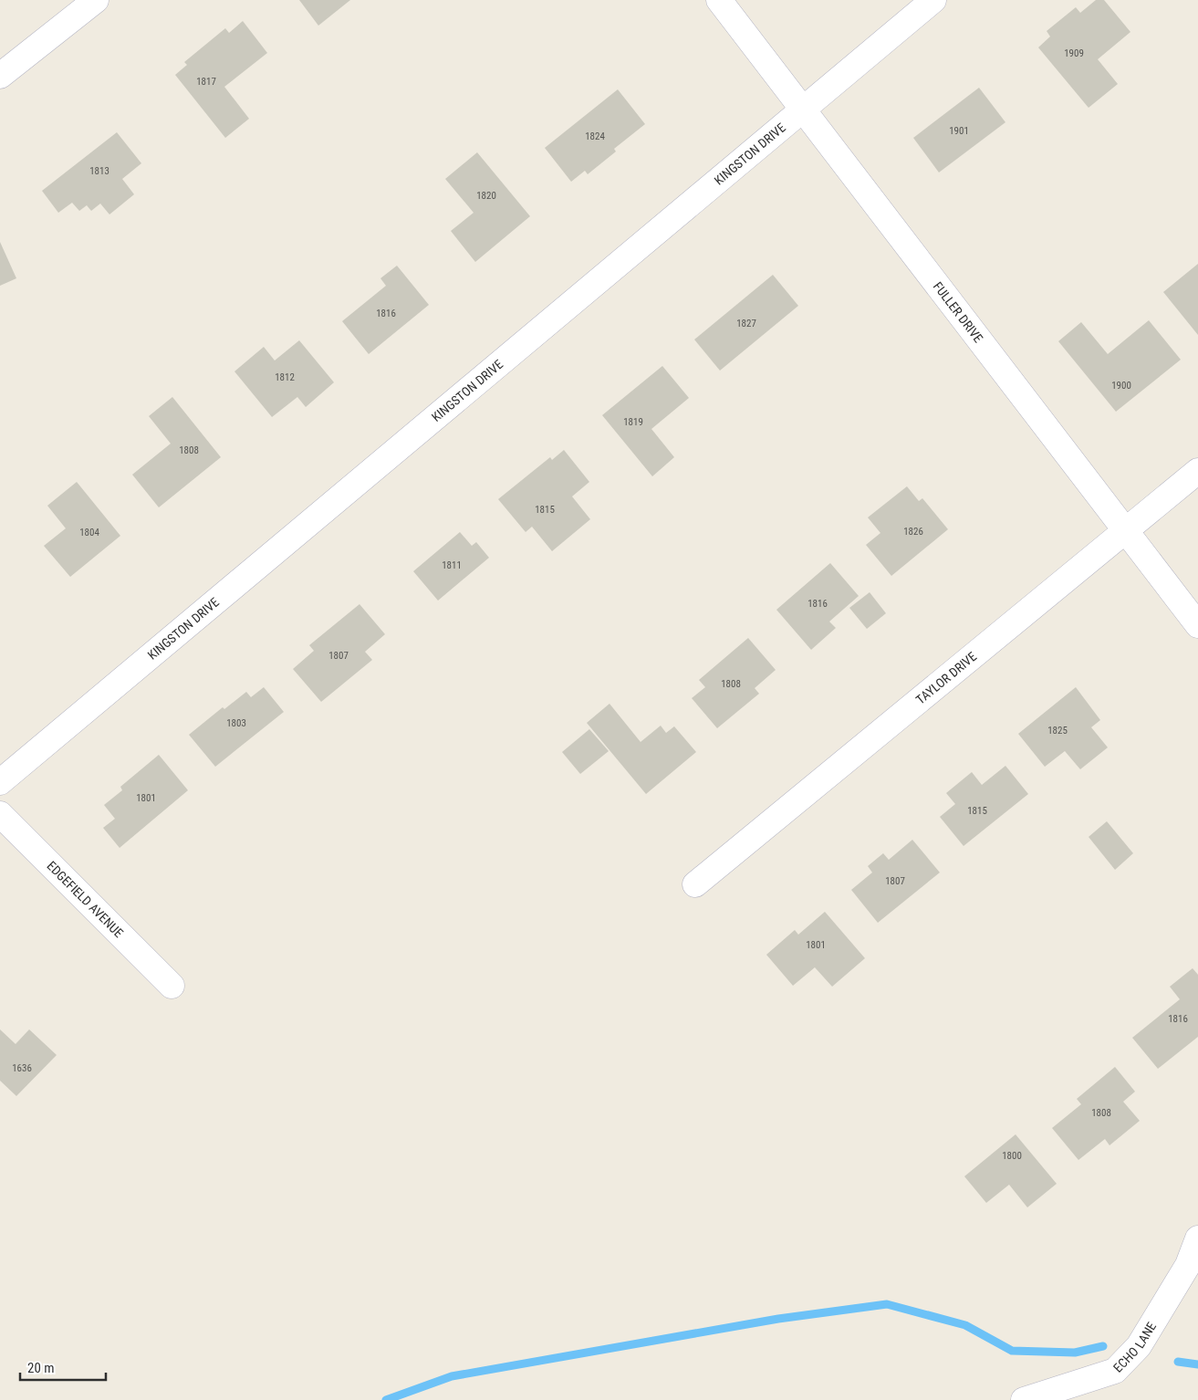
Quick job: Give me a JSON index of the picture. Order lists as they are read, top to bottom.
{
  "streets": {
    "street": [
      "KINGSTON DRIVE",
      "FULLER DRIVE",
      "TAYLOR DRIVE",
      "EDGEFIELD AVENUE",
      "ECHO LANE"
    ]
  },
  "crossings": [
    ["KINGSTON DRIVE", "FULLER DRIVE"],
    ["FULLER DRIVE", "TAYLOR DRIVE"]
  ],
  "house_numbers": [
    "1909",
    "1817",
    "1901",
    "1824",
    "1813",
    "1820",
    "1816",
    "1827",
    "1812",
    "1900",
    "1819",
    "1808",
    "1815",
    "1826",
    "1804",
    "1811",
    "1816",
    "1807",
    "1808",
    "1803",
    "1825",
    "1801",
    "1815",
    "1807",
    "1801",
    "1816",
    "1636",
    "1808",
    "1800"
  ],
  "scale_bar": "20 m"
}
